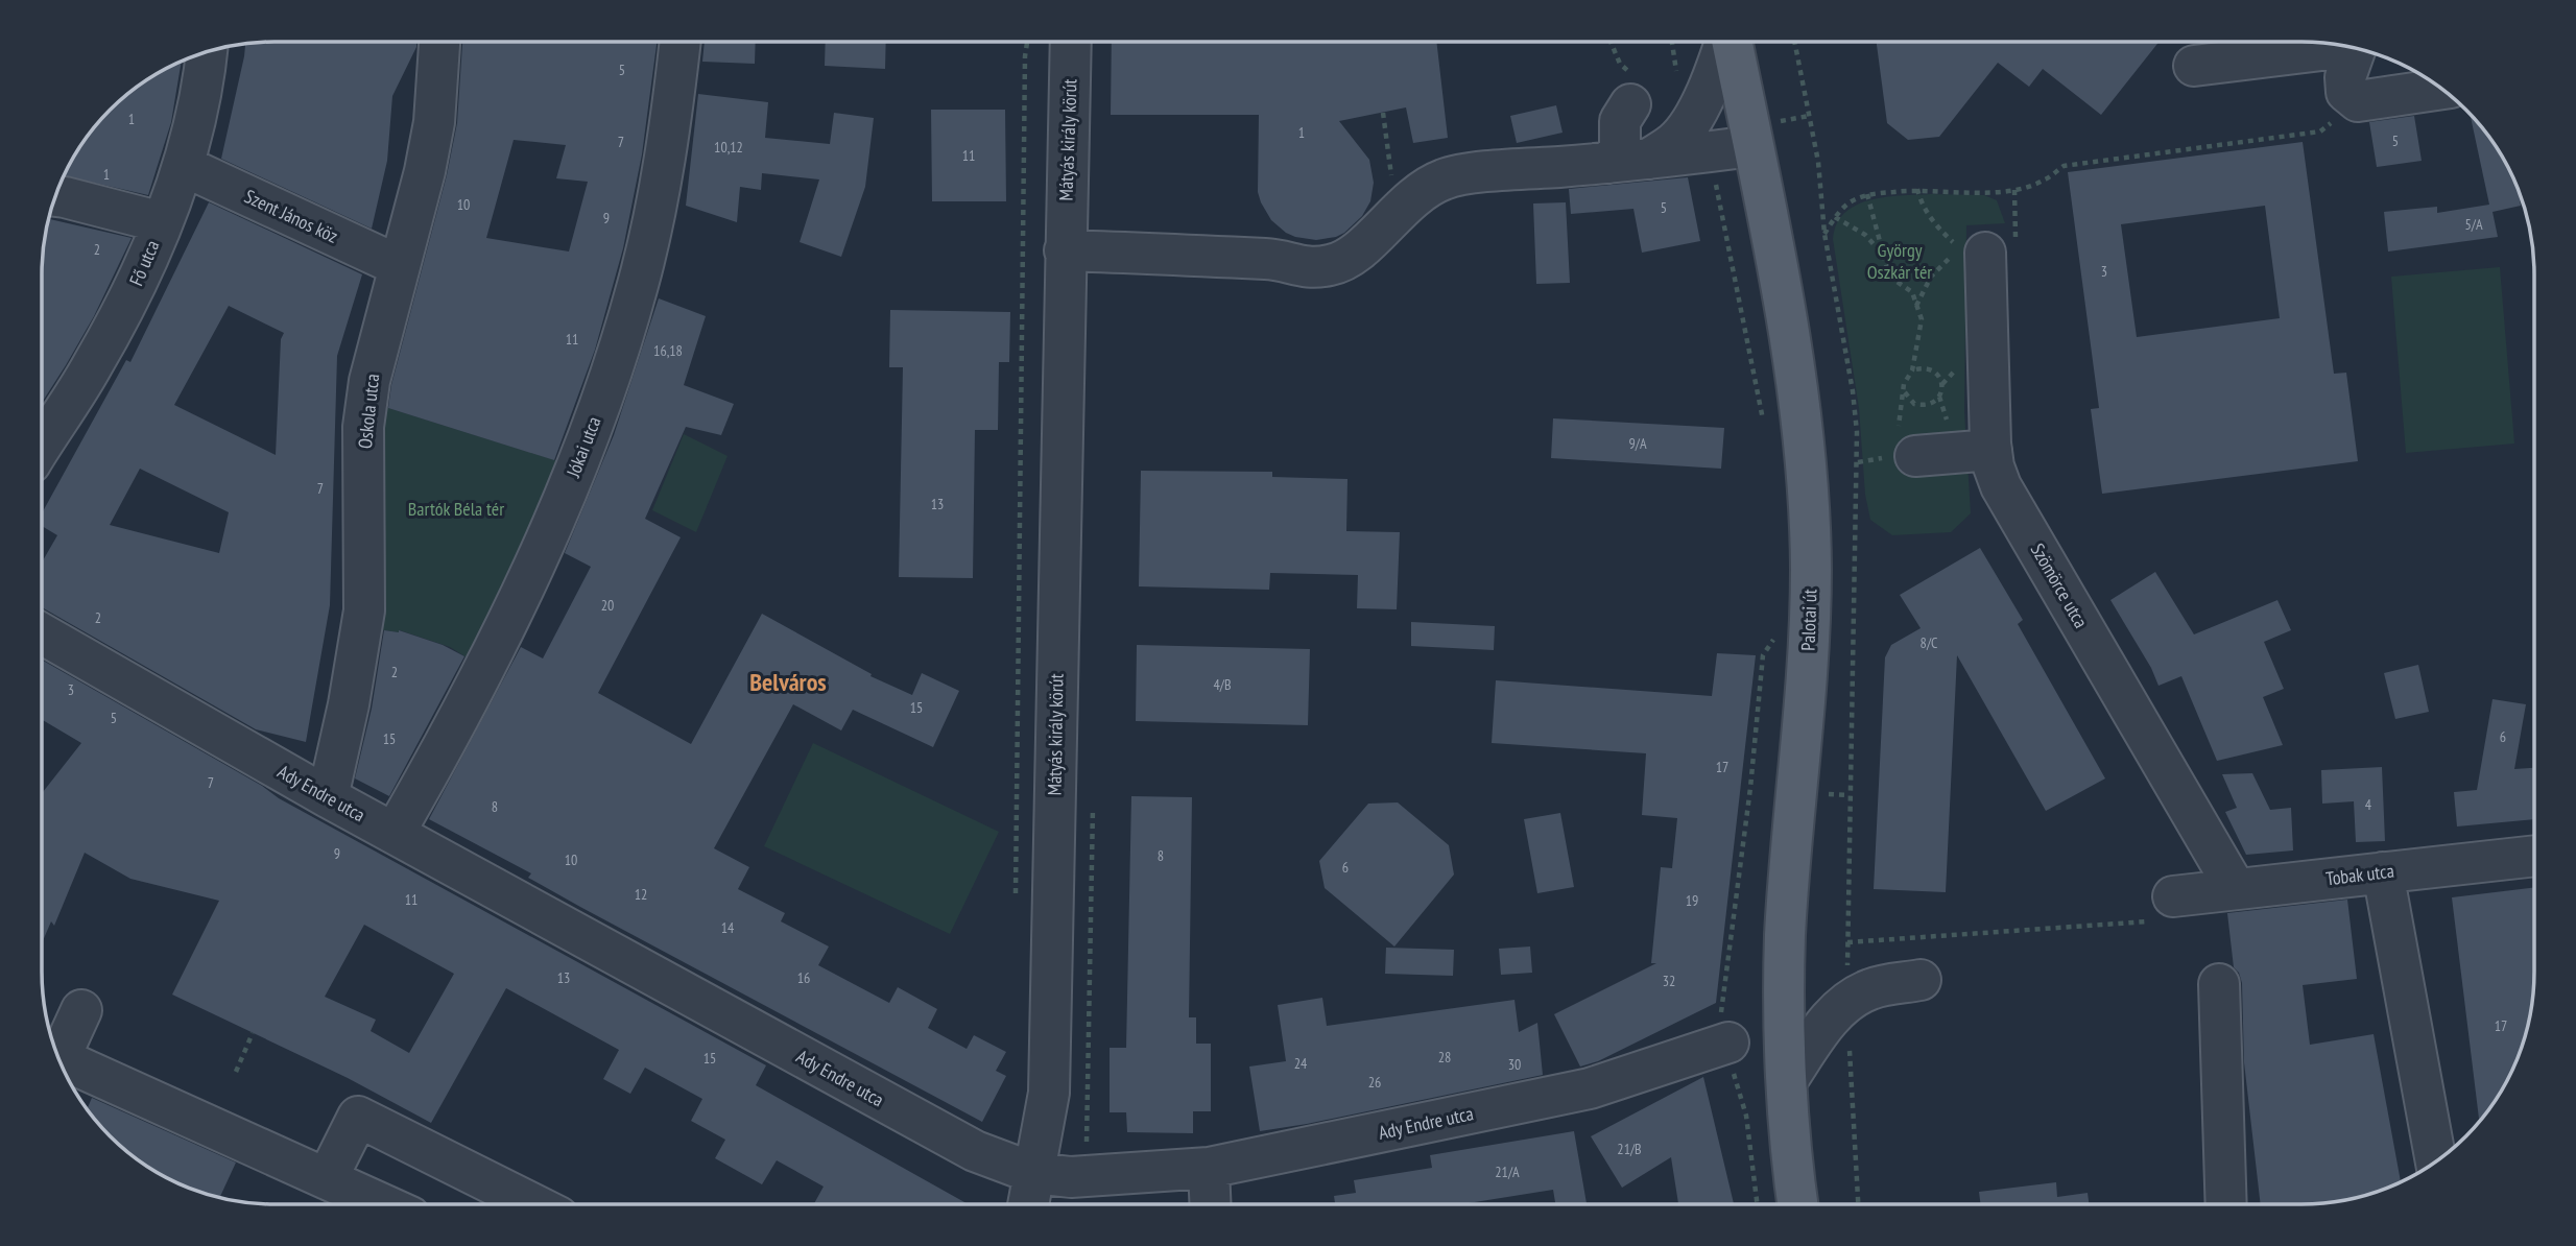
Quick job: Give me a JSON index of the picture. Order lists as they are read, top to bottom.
{
  "streets": {
    "main road": ["Palotai út"],
    "street": [
      "Mátyás király körút",
      "Szent János köz",
      "Fő utca",
      "Oskola utca",
      "Jókai utca",
      "Szömörce utca",
      "Ady Endre utca",
      "Tobak utca"
    ]
  },
  "crossings": [
    ["Mátyás király körút", "Ady Endre utca"],
    ["Szent János köz", "Fő utca"],
    ["Szent János köz", "Oskola utca"],
    ["Oskola utca", "Ady Endre utca"],
    ["Jókai utca", "Ady Endre utca"],
    ["Szömörce utca", "Tobak utca"]
  ],
  "districts": ["Belváros"],
  "parks": ["György Oszkár tér", "Bartók Béla tér"],
  "house_numbers": [
    "5",
    "1",
    "1",
    "5",
    "7",
    "10,12",
    "11",
    "1",
    "10",
    "5",
    "9",
    "5/A",
    "2",
    "3",
    "11",
    "16,18",
    "9/A",
    "7",
    "13",
    "20",
    "2",
    "8/C",
    "2",
    "4/B",
    "3",
    "15",
    "5",
    "6",
    "15",
    "17",
    "7",
    "4",
    "8",
    "9",
    "8",
    "10",
    "6",
    "12",
    "11",
    "19",
    "14",
    "13",
    "16",
    "32",
    "17",
    "28",
    "15",
    "24",
    "30",
    "26",
    "21/B",
    "21/A"
  ]
}
